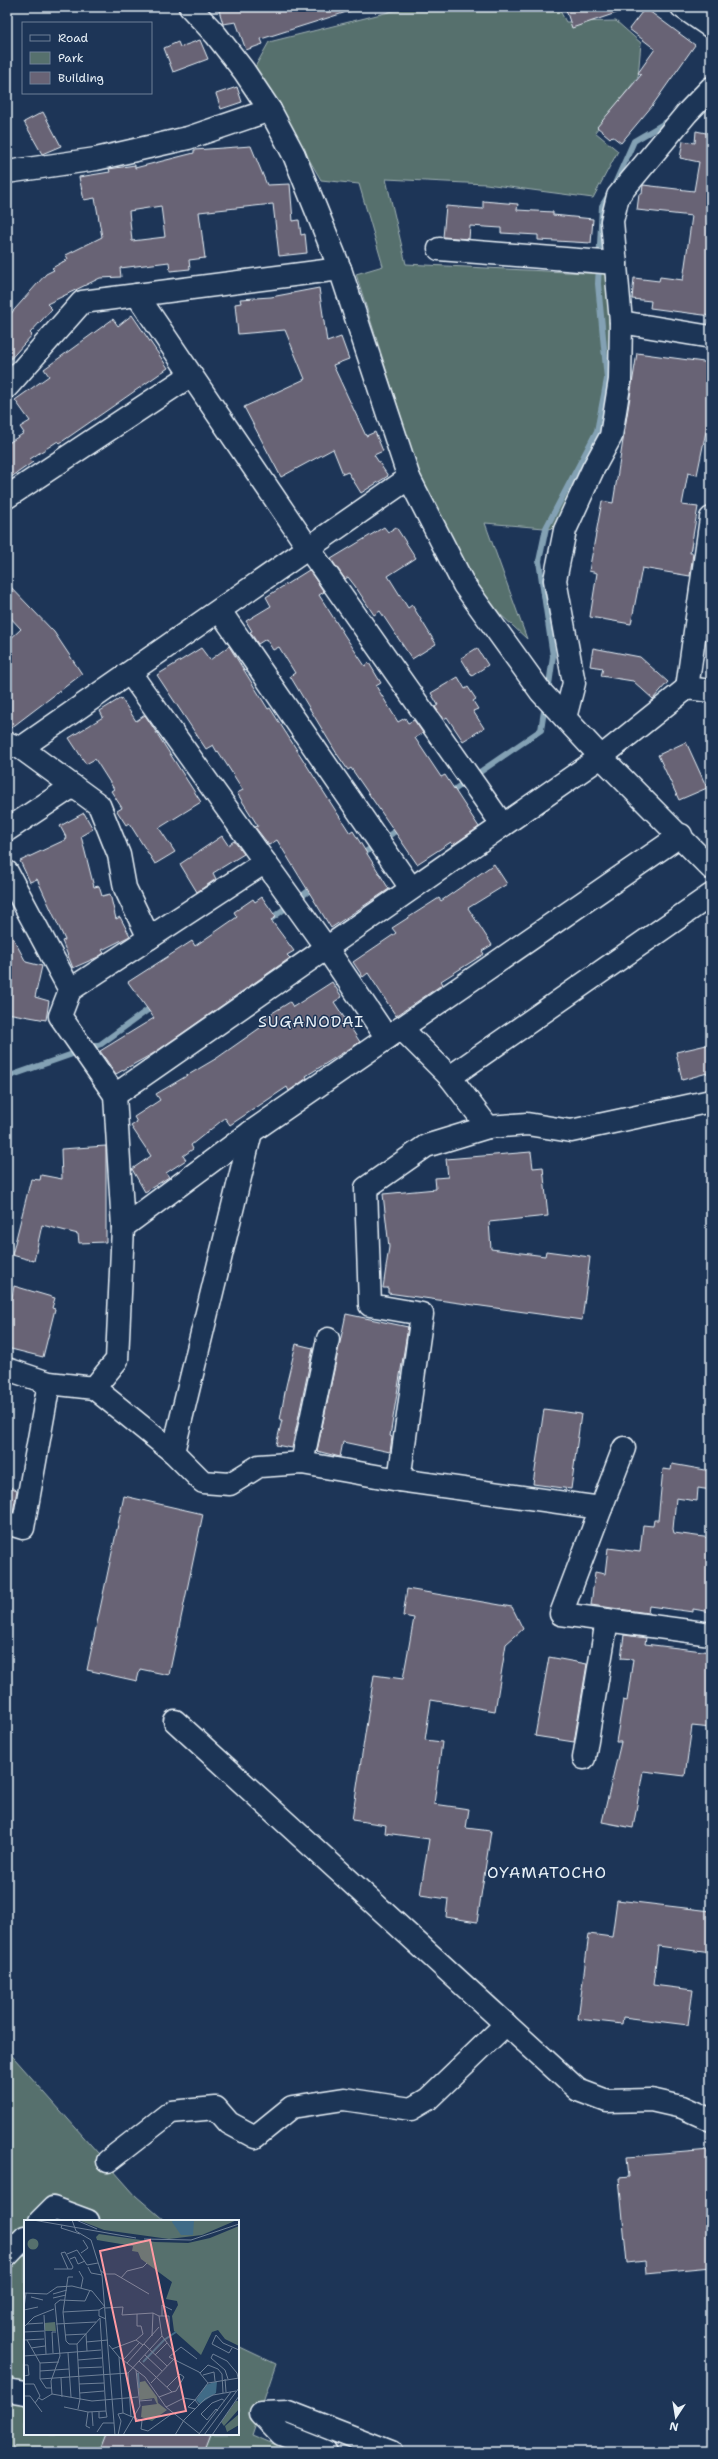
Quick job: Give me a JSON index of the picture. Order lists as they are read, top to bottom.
{
  "districts": ["SUGANODAI", "OYAMATOCHO"],
  "legend": ["Road", "Park", "Building"],
  "north": "bottom"
}
